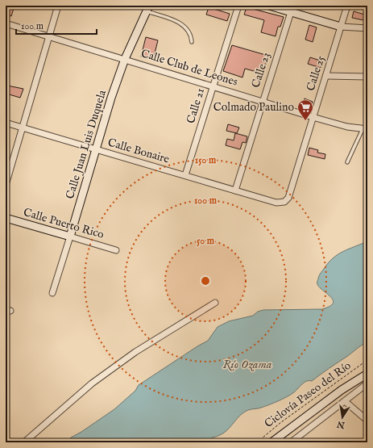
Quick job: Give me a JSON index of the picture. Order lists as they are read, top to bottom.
{
  "streets": {
    "street": [
      "Calle Club de Leones",
      "Calle 23",
      "Calle 25",
      "Calle 21",
      "Calle Juan Luis Duquela",
      "Calle Bonaire",
      "Calle Puerto Rico"
    ],
    "path": ["Ciclovía Paseo del Río"]
  },
  "crossings": [
    ["Calle Club de Leones", "Calle 23"],
    ["Calle Club de Leones", "Calle 25"],
    ["Calle Club de Leones", "Calle 21"],
    ["Calle Club de Leones", "Calle Juan Luis Duquela"],
    ["Calle 23", "Calle Bonaire"],
    ["Calle 25", "Calle Bonaire"],
    ["Calle 21", "Calle Bonaire"],
    ["Calle Juan Luis Duquela", "Calle Bonaire"],
    ["Calle Juan Luis Duquela", "Calle Puerto Rico"]
  ],
  "water": ["Río Ozama"],
  "places": {
    "supermarket": ["Colmado Paulino"]
  },
  "scale_bar": "100 m",
  "north": "bottom",
  "rings": ["150 m", "100 m", "50 m"]
}
